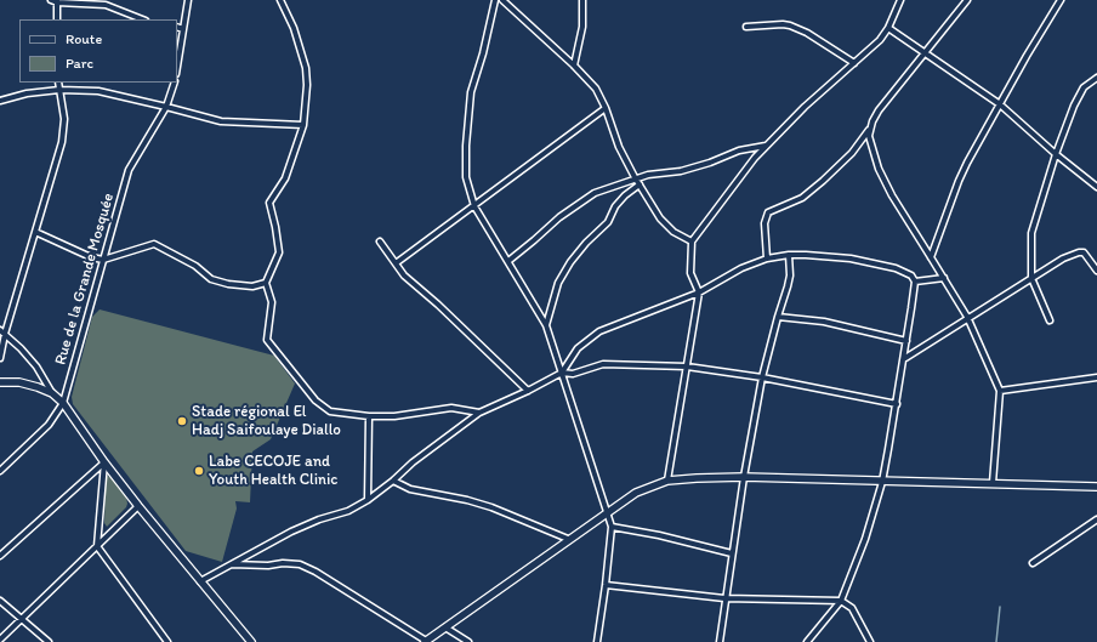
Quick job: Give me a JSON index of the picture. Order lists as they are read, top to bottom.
{
  "streets": {
    "street": ["Rue de la Grande Mosquée"]
  },
  "places": ["Stade régional El Hadj Saifoulaye Diallo", "Labe CECOJE and Youth Health Clinic"],
  "legend": ["Route", "Parc"]
}
